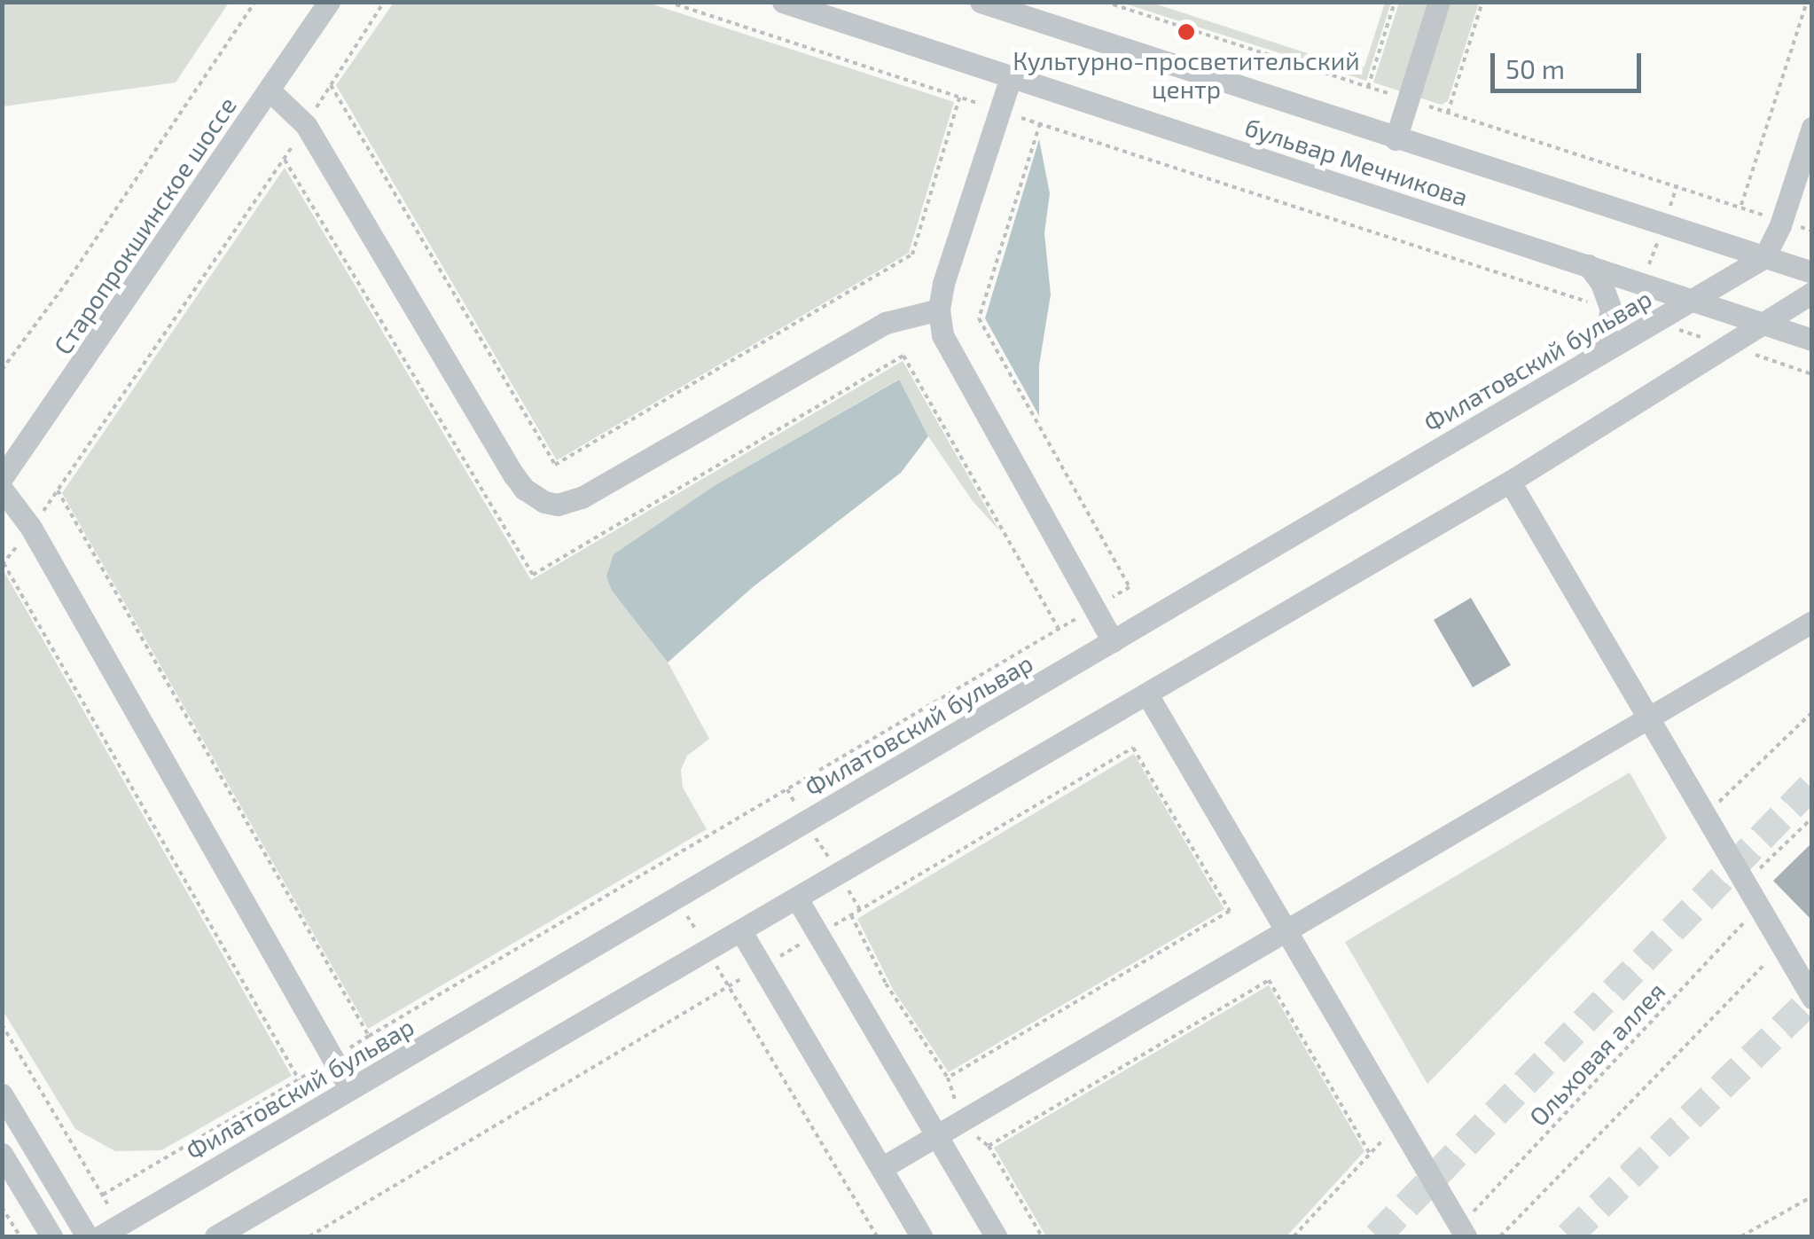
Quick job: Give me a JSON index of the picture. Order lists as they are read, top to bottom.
{
  "streets": {
    "street": ["бульвар Мечникова", "Старопрокшинское шоссе", "Филатовский бульвар"],
    "path": ["Ольховая аллея"]
  },
  "crossings": [
    ["бульвар Мечникова", "Филатовский бульвар"]
  ],
  "places": ["Культурно-просветительский центр"],
  "scale_bar": "50 m"
}
